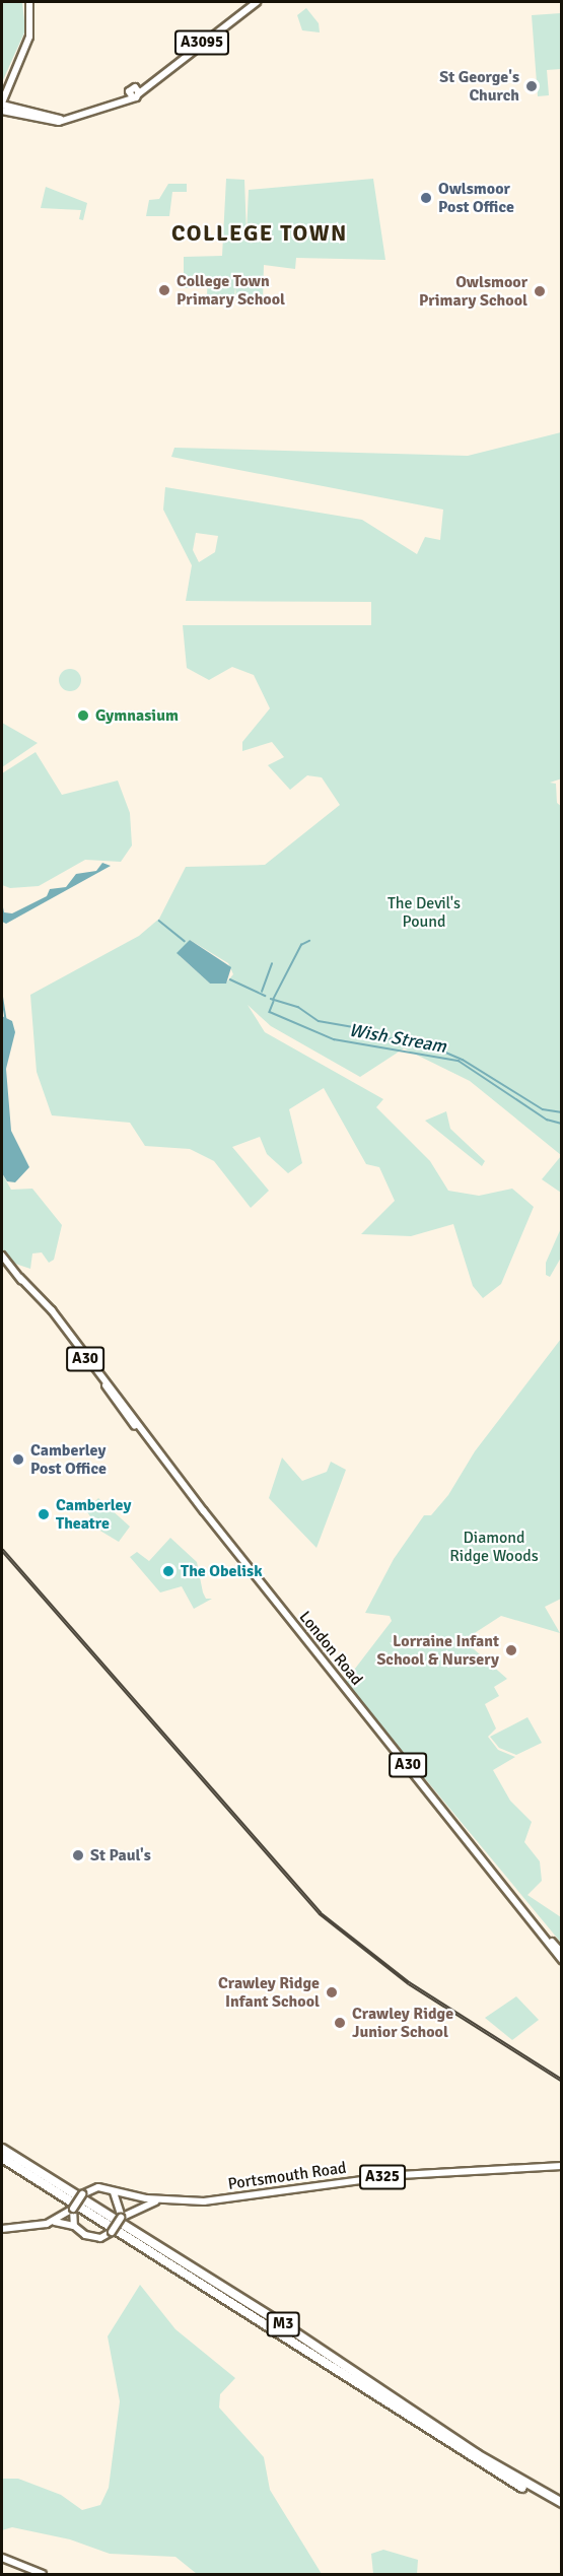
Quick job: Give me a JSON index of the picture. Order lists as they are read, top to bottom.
{
  "streets": {
    "highway": ["M3"],
    "main road": [
      "A3095",
      "A30",
      "London Road",
      "Portsmouth Road",
      "A325"
    ]
  },
  "crossings": [
    ["Portsmouth Road", "A325"]
  ],
  "districts": ["COLLEGE TOWN"],
  "water": ["Wish Stream"],
  "parks": ["The Devil's Pound", "Diamond Ridge Woods"],
  "places": [
    "St George's Church",
    "Owlsmoor Post Office",
    "College Town Primary School",
    "Owlsmoor Primary School",
    "Gymnasium",
    "Camberley Post Office",
    "Camberley Theatre",
    "The Obelisk",
    "Lorraine Infant School & Nursery",
    "St Paul's",
    "Crawley Ridge Infant School",
    "Crawley Ridge Junior School"
  ]
}
